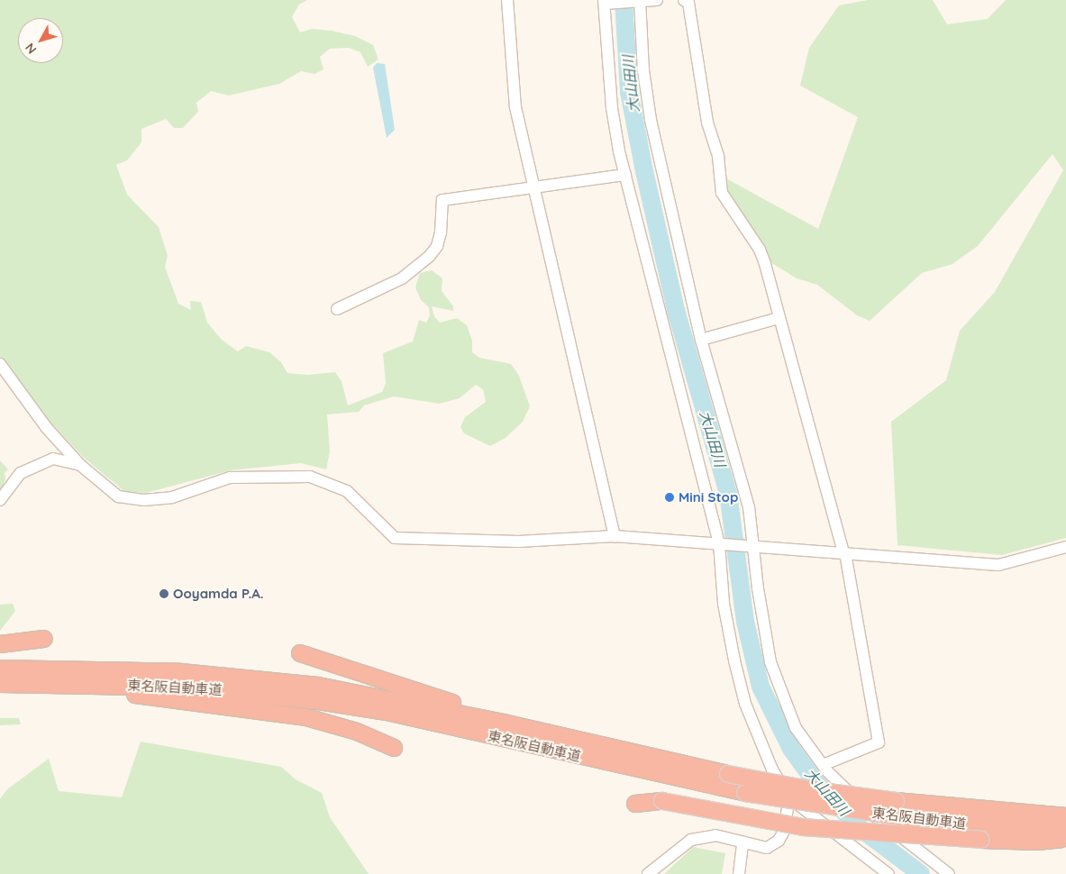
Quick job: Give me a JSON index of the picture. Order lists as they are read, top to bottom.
{
  "streets": {
    "highway": ["東名阪自動車道"]
  },
  "water": ["大山田川"],
  "places": ["Mini Stop", "Ooyamda P.A."],
  "north": "bottom left"
}
